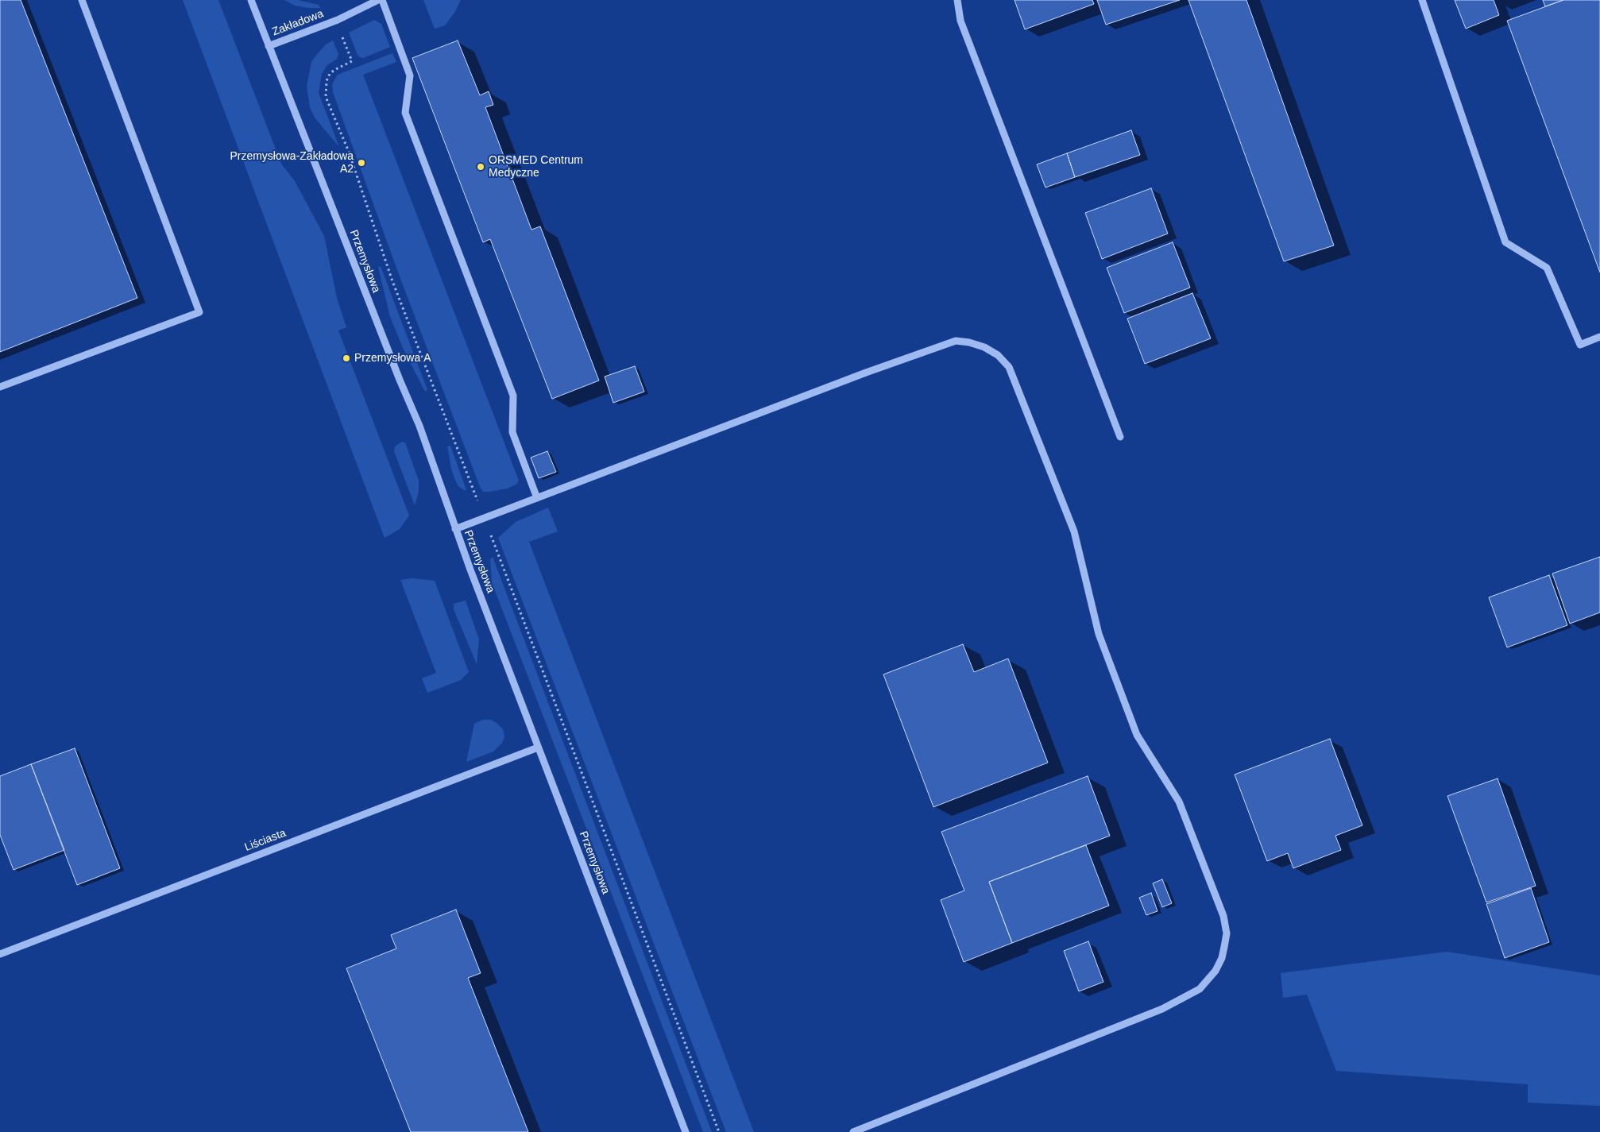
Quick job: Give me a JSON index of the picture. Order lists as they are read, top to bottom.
{
  "streets": {
    "street": ["Zakładowa", "Przemysłowa", "Liściasta"]
  },
  "crossings": [
    ["Zakładowa", "Przemysłowa"],
    ["Przemysłowa", "Liściasta"]
  ],
  "places": ["Przemysłowa-Zakładowa A2", "ORSMED Centrum Medyczne", "Przemysłowa A"]
}
